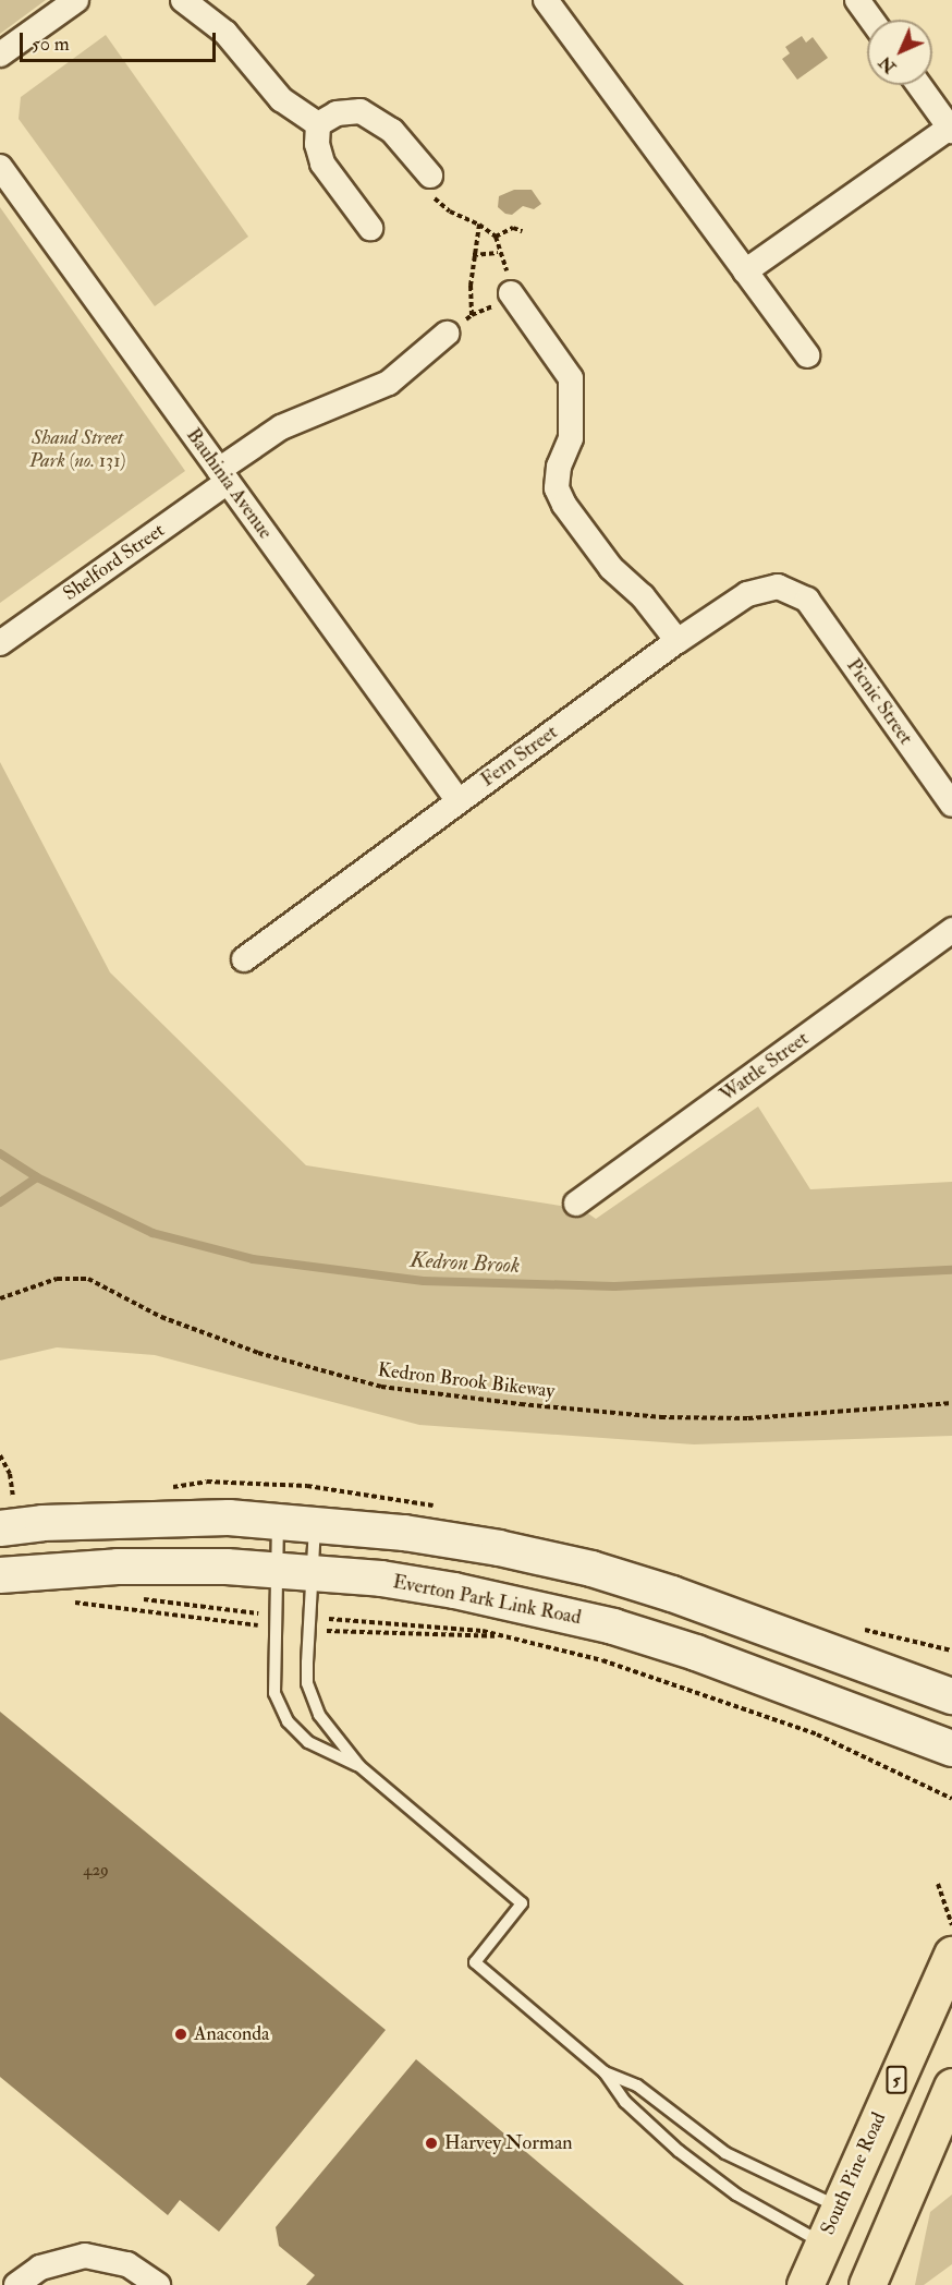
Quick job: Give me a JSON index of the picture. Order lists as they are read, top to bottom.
{
  "streets": {
    "highway": ["5", "South Pine Road"],
    "main road": ["Everton Park Link Road"],
    "street": [
      "Bauhinia Avenue",
      "Shelford Street",
      "Picnic Street",
      "Fern Street",
      "Wattle Street"
    ],
    "path": ["Kedron Brook Bikeway"]
  },
  "crossings": [
    ["Bauhinia Avenue", "Shelford Street"],
    ["Bauhinia Avenue", "Fern Street"],
    ["Picnic Street", "Fern Street"]
  ],
  "water": ["Kedron Brook"],
  "parks": ["Shand Street Park (no. 131)"],
  "places": ["Anaconda", "Harvey Norman"],
  "house_numbers": ["429"],
  "scale_bar": "50 m",
  "north": "bottom left"
}
